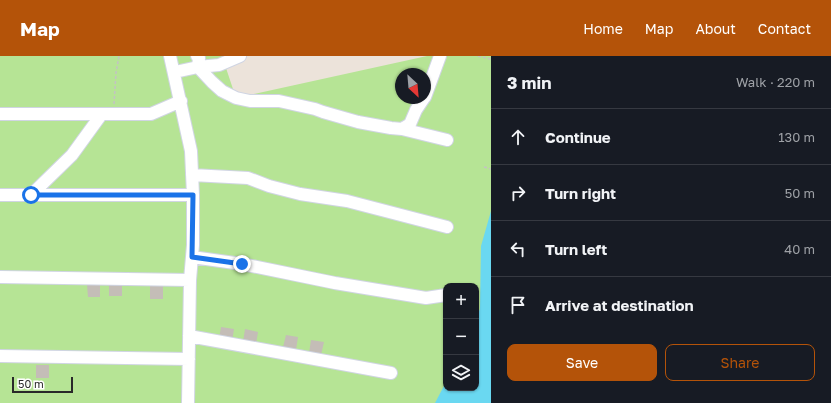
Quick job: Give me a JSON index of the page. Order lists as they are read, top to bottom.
{
  "scale_bar": "50 m",
  "north": "bottom right",
  "page": {
    "header": "Map",
    "nav": [
      "Home",
      "Map",
      "About",
      "Contact"
    ],
    "heading": ["3 min", "Walk · 220 m"],
    "list": [
      ["Continue", "130 m"],
      ["Turn right", "50 m"],
      ["Turn left", "40 m"],
      "Arrive at destination"
    ],
    "map_buttons": ["+", "−"],
    "buttons": ["Save", "Share"],
    "scale": "50 m"
  }
}
